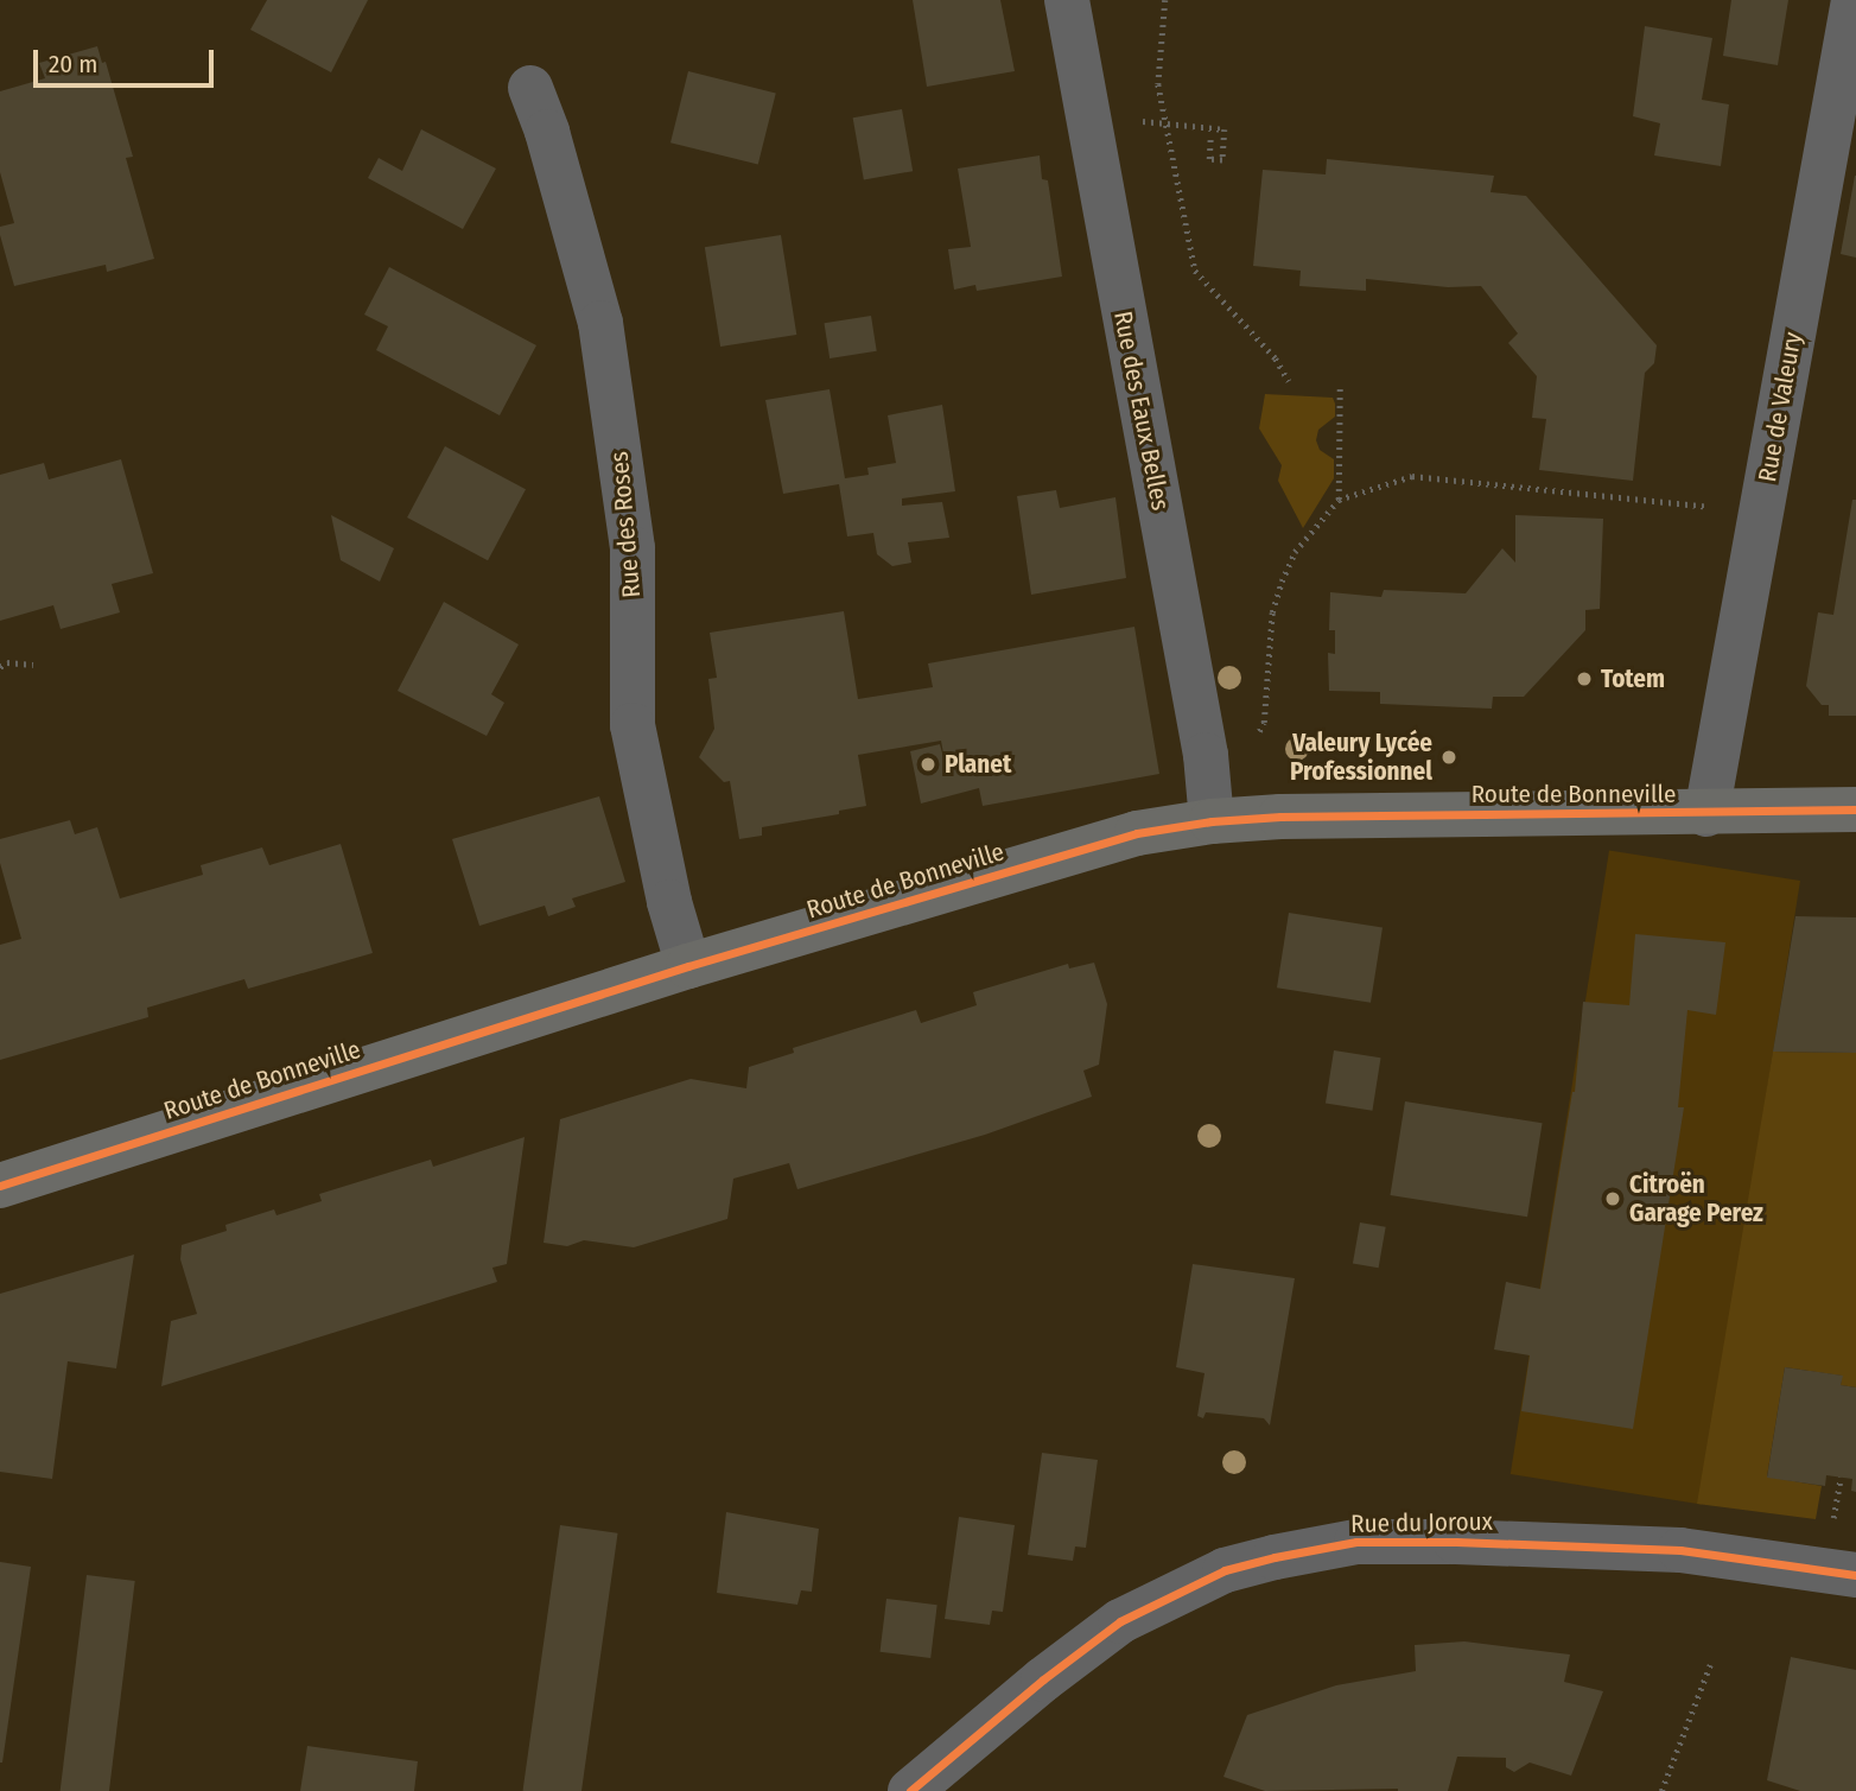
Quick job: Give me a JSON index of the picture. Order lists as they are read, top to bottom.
{
  "streets": {
    "main road": ["Route de Bonneville"],
    "street": [
      "Rue de Valeury",
      "Rue des Eaux Belles",
      "Rue des Roses",
      "Rue du Joroux"
    ]
  },
  "crossings": [
    ["Rue de Valeury", "Route de Bonneville"],
    ["Rue des Eaux Belles", "Route de Bonneville"],
    ["Rue des Roses", "Route de Bonneville"]
  ],
  "places": [
    "Totem",
    "Valeury Lycée Professionnel",
    "Planet",
    "Citroën Garage Perez"
  ],
  "scale_bar": "20 m"
}
